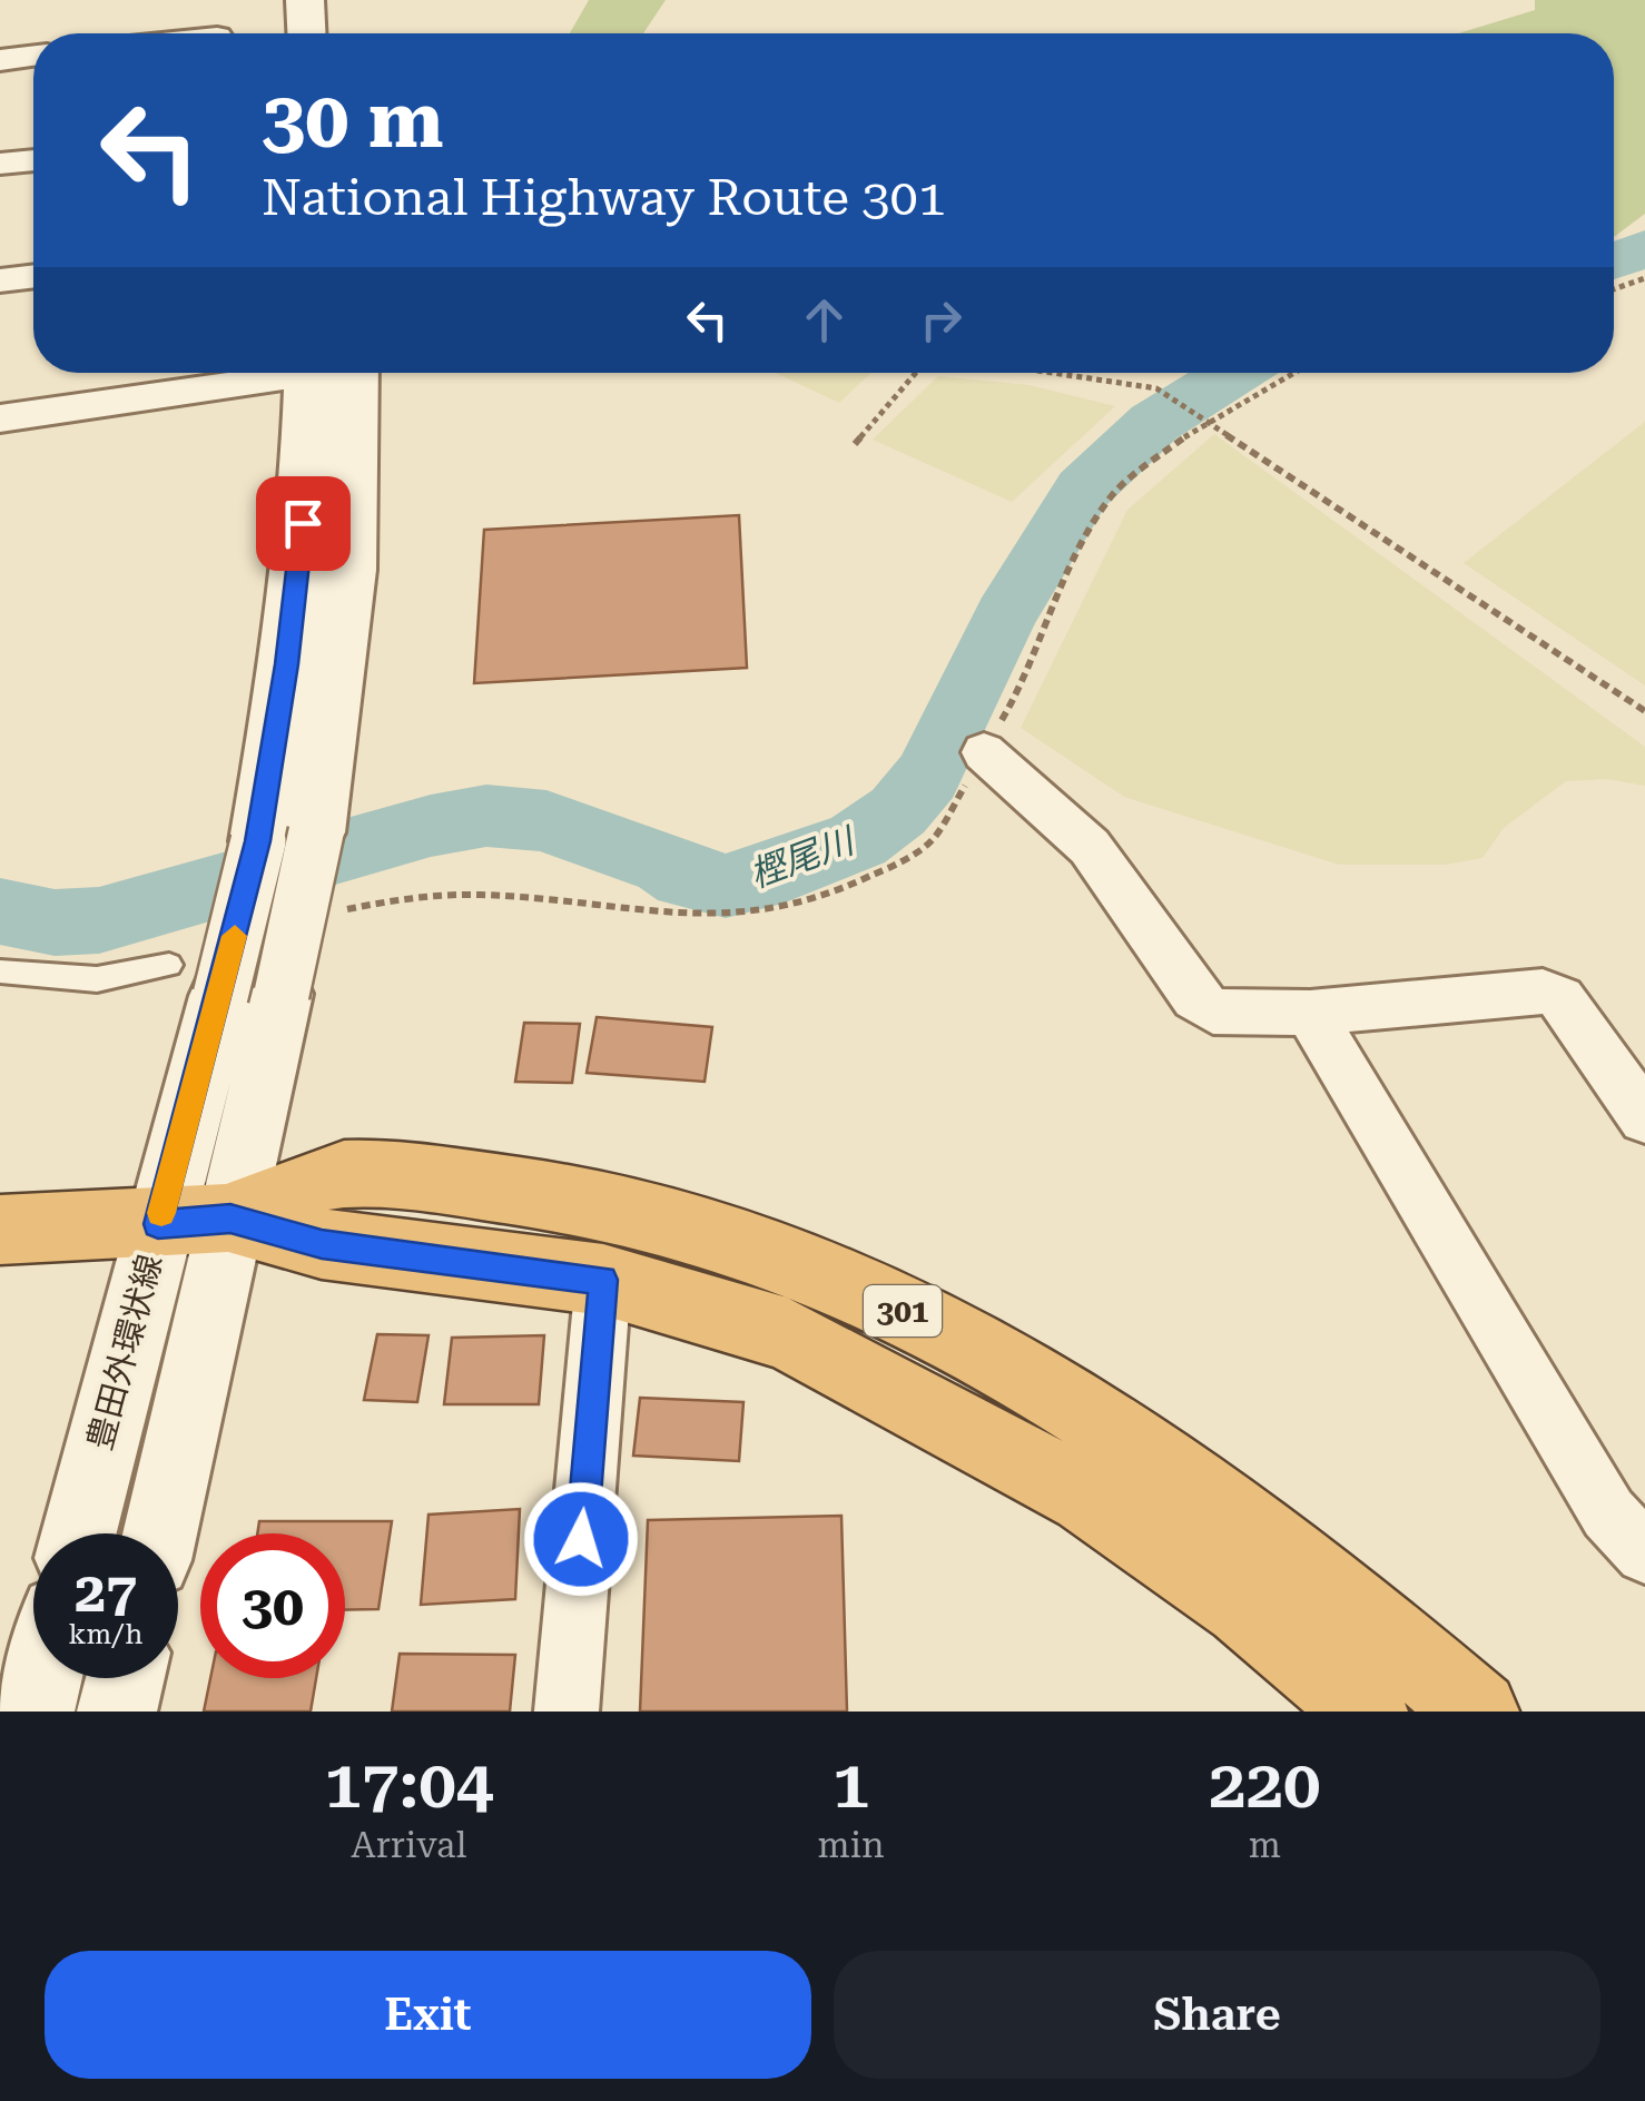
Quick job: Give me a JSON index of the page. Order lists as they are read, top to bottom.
{
  "streets": {
    "highway": ["301"],
    "street": ["豊田外環状線"]
  },
  "crossings": [
    ["301", "豊田外環状線"]
  ],
  "water": ["樫尾川"],
  "page": {
    "turn": ["30 m", "National Highway Route 301"],
    "speed": "27 km/h",
    "limit": "30",
    "eta": [
      "17:04",
      "Arrival",
      "1",
      "min",
      "220",
      "m"
    ],
    "buttons": ["Exit", "Share"]
  }
}
